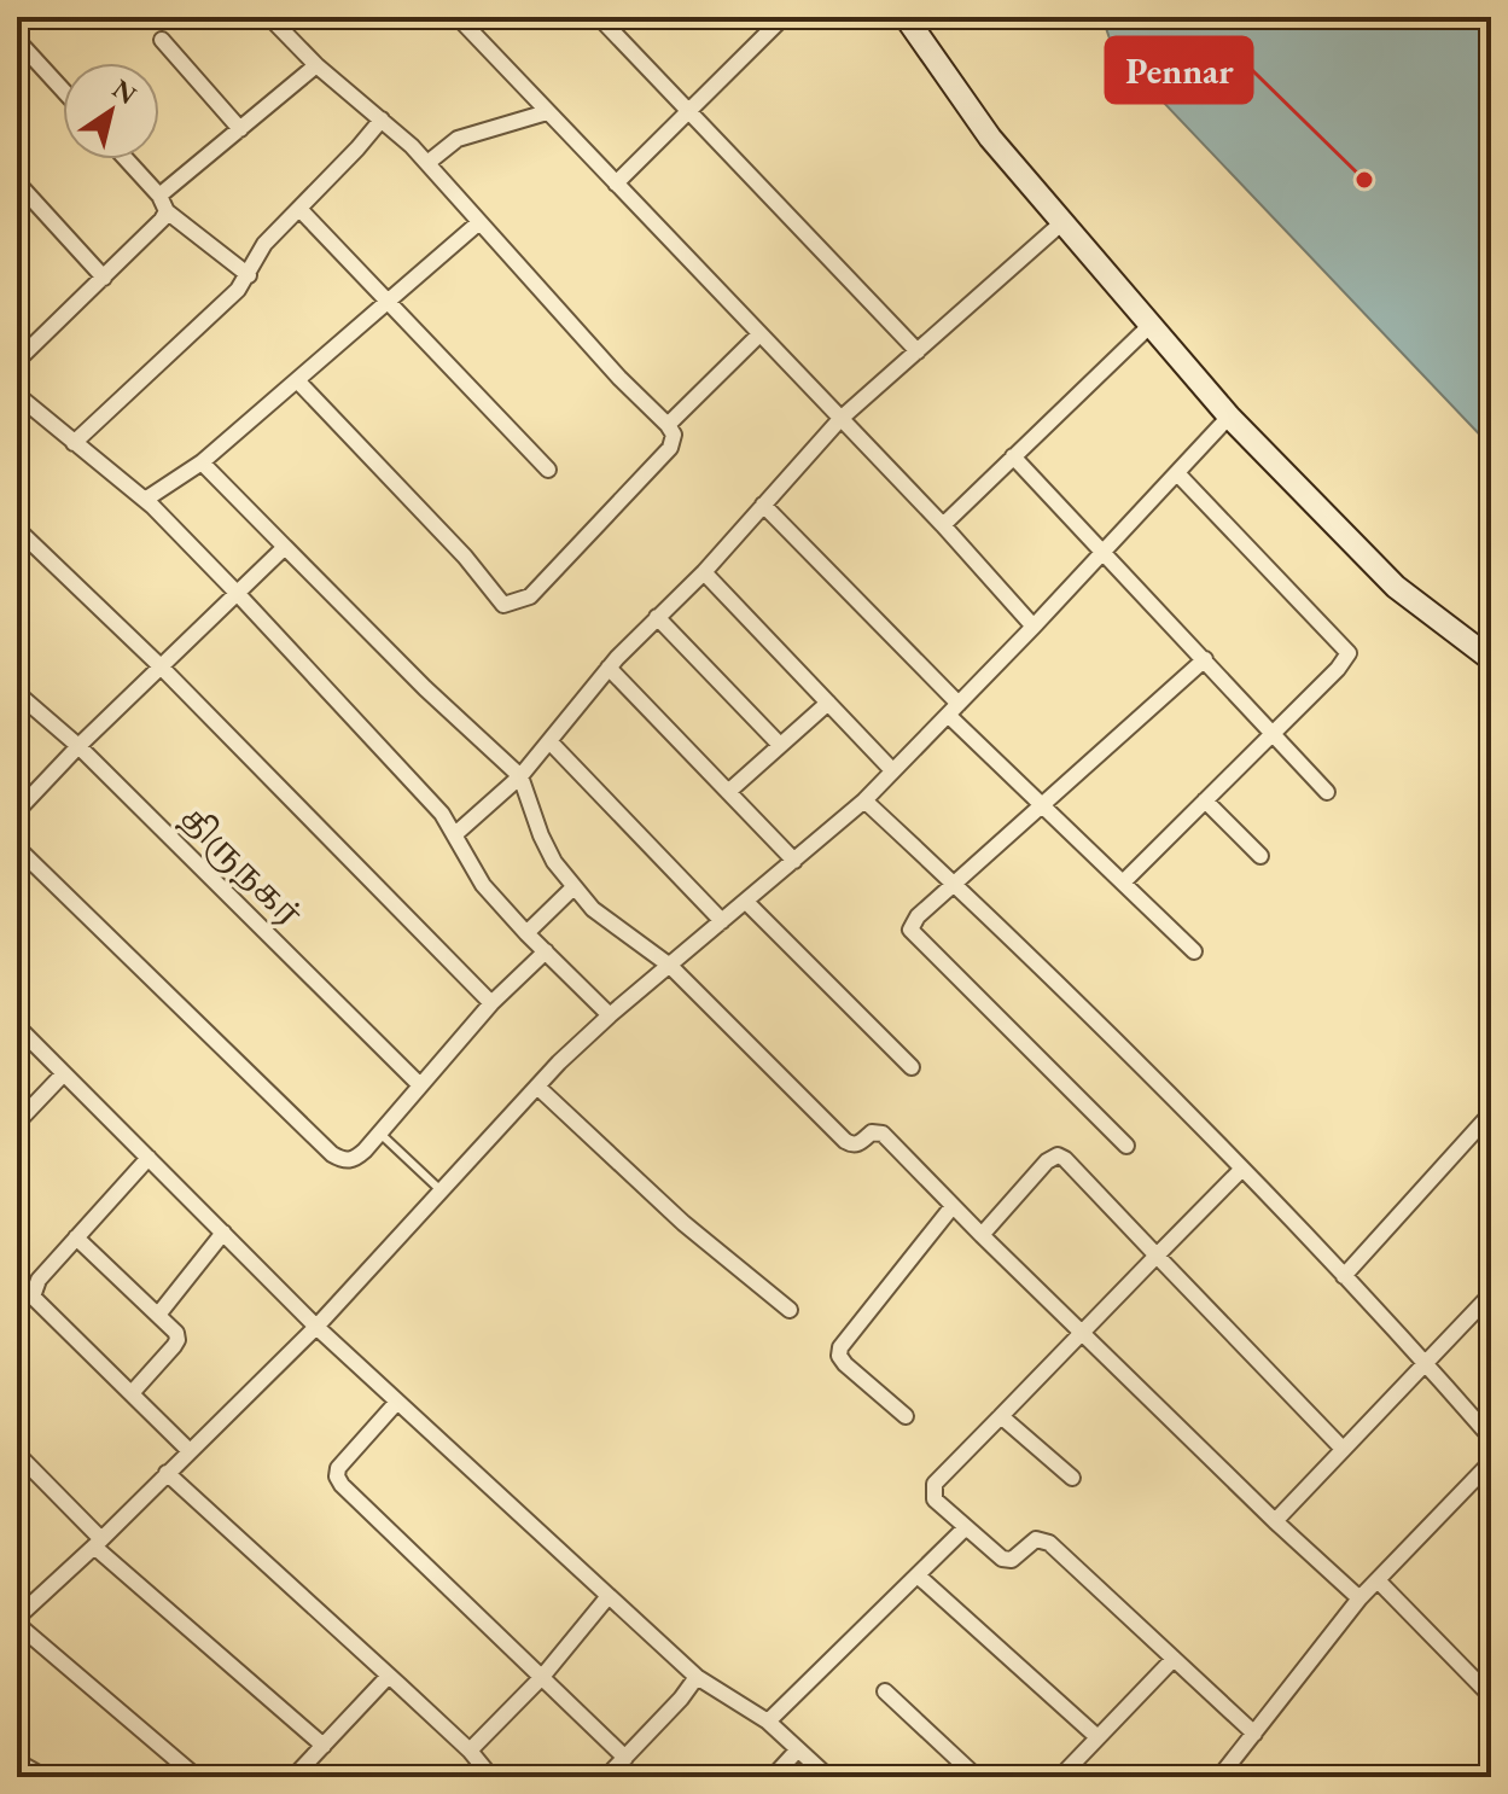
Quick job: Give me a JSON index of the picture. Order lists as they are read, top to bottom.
{
  "streets": {
    "street": ["திருநகர்"]
  },
  "places": ["Pennar"],
  "north": "top right"
}
